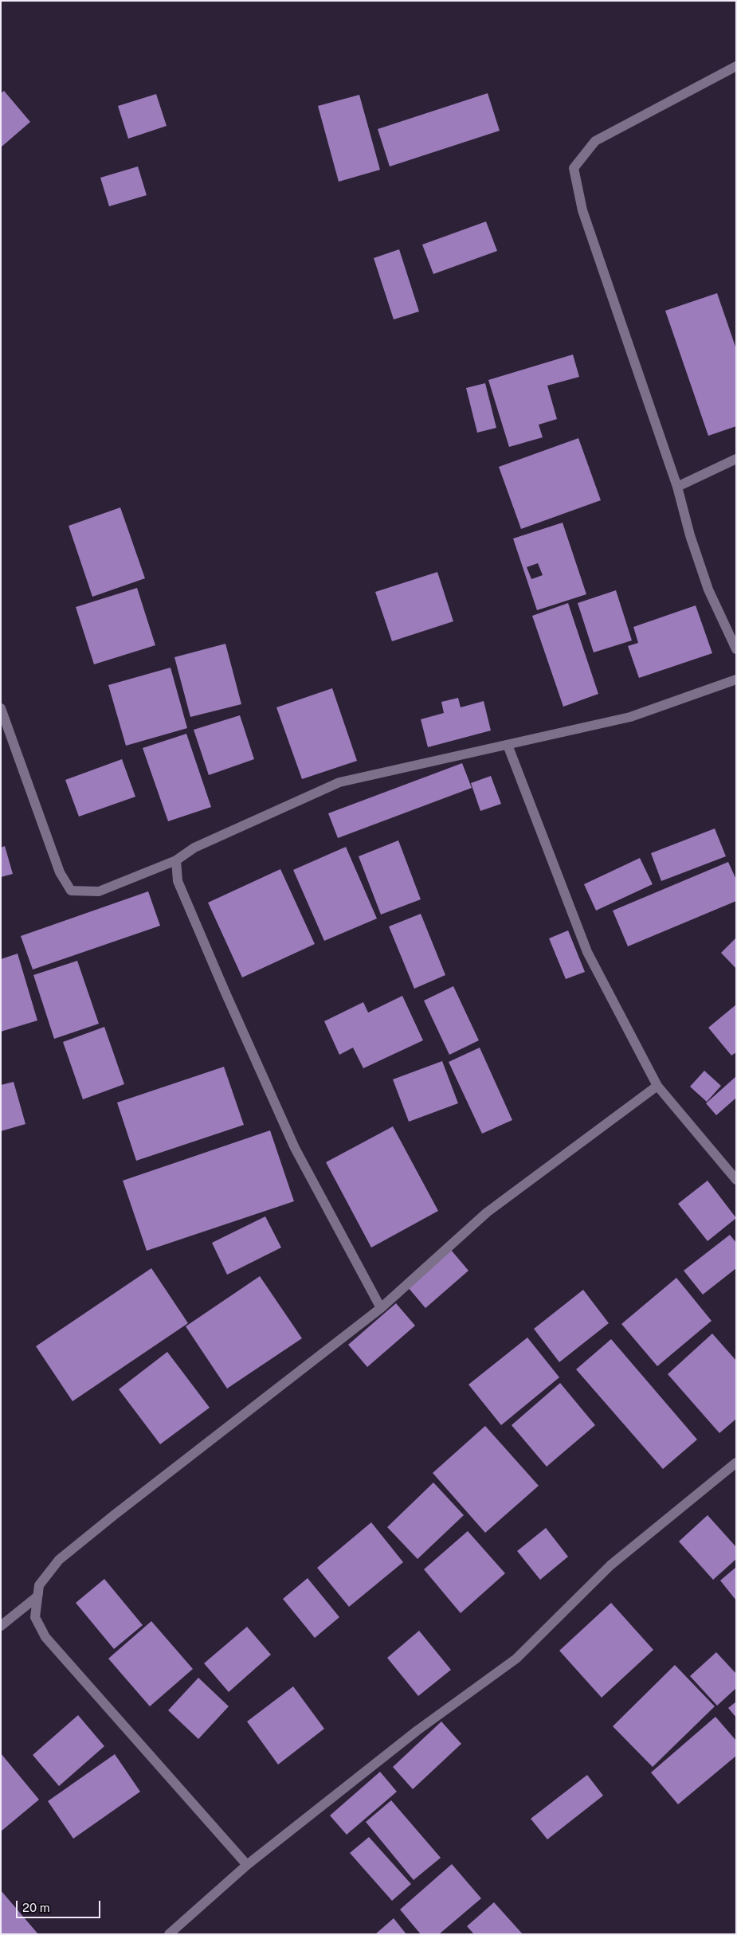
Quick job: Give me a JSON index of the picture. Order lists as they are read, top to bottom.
{
  "scale_bar": "20 m"
}
